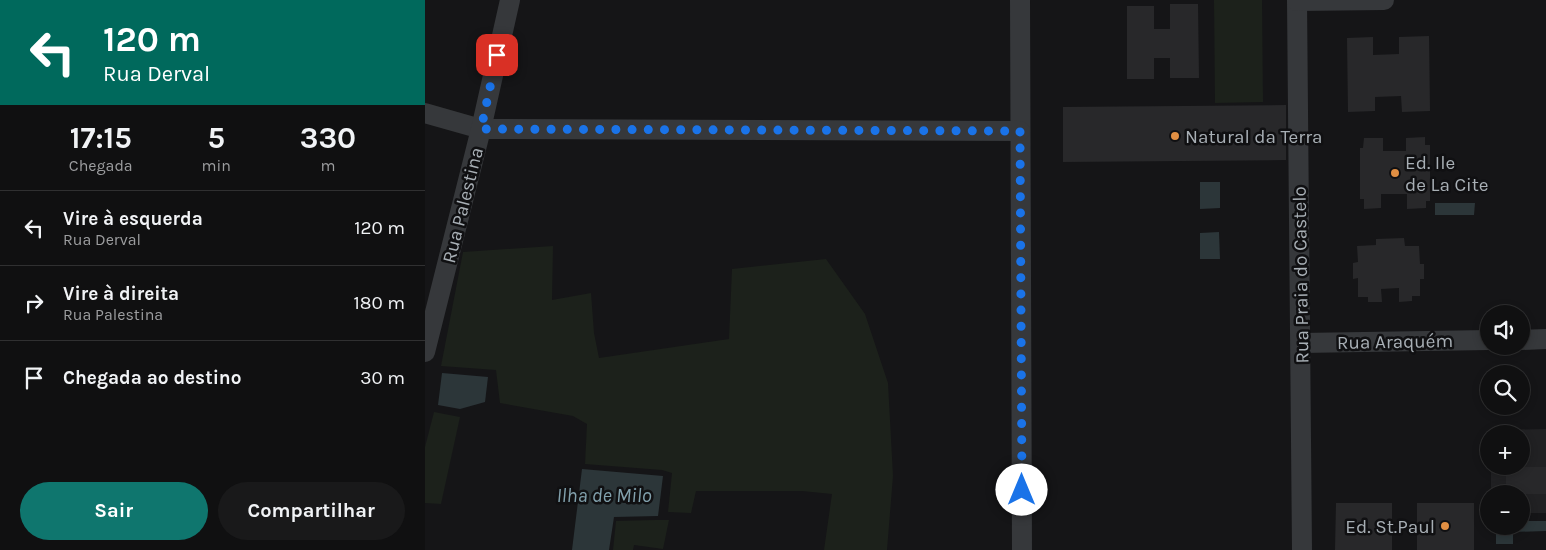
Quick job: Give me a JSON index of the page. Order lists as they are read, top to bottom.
{
  "streets": {
    "street": ["Rua Palestina", "Rua Praia do Castelo", "Rua Araquém"]
  },
  "crossings": [
    ["Rua Praia do Castelo", "Rua Araquém"]
  ],
  "water": ["Ilha de Milo"],
  "places": ["Natural da Terra", "Ed. Ile de La Cite", "Ed. St.Paul"],
  "page": {
    "turn": ["120 m", "Rua Derval"],
    "eta": [
      "17:15",
      "Chegada",
      "5",
      "min",
      "330",
      "m"
    ],
    "list": [
      {
        "name": "Vire à esquerda",
        "note": "Rua Derval",
        "value": "120 m"
      },
      {
        "name": "Vire à direita",
        "note": "Rua Palestina",
        "value": "180 m"
      },
      {
        "name": "Chegada ao destino",
        "value": "30 m"
      }
    ],
    "map_buttons": ["+", "−"],
    "buttons": ["Sair", "Compartilhar"]
  }
}
